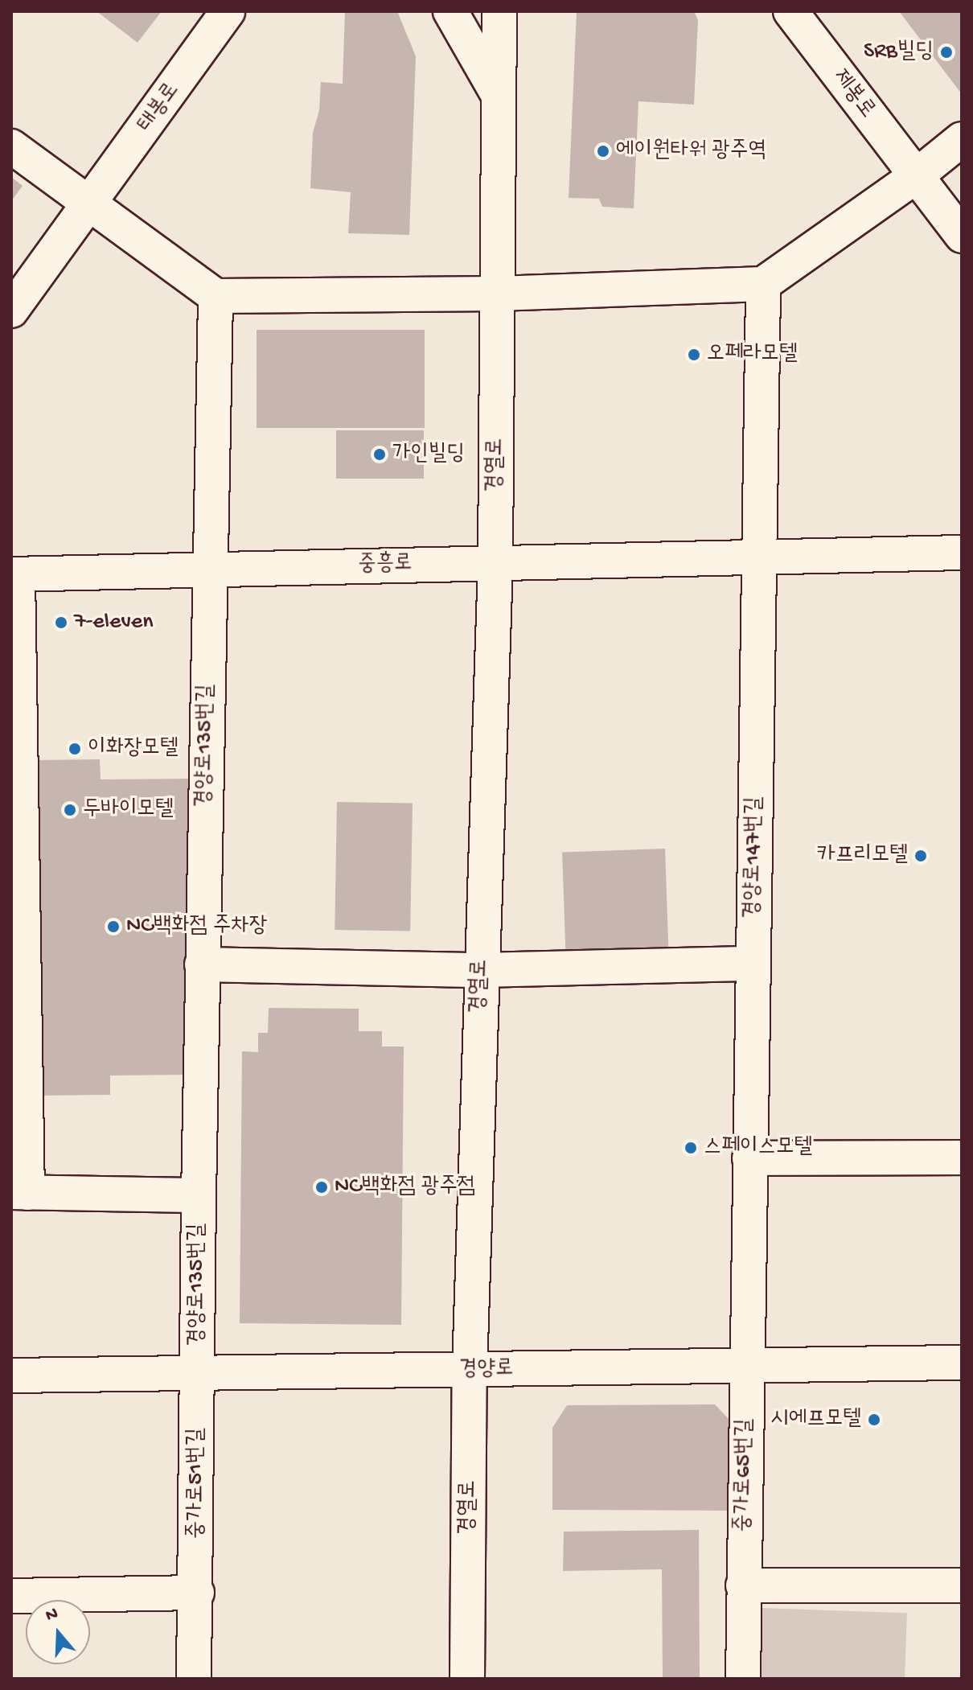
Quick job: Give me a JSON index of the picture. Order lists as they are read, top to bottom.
{
  "streets": {
    "street": [
      "제봉로",
      "태봉로",
      "경열로",
      "중흥로",
      "경양로135번길",
      "경양로147번길",
      "경양로",
      "중가로65번길",
      "중가로51번길"
    ]
  },
  "crossings": [
    ["경열로", "중흥로"],
    ["경열로", "경양로"],
    ["중흥로", "경양로135번길"],
    ["중흥로", "경양로147번길"],
    ["경양로135번길", "경양로"],
    ["경양로135번길", "중가로51번길"],
    ["경양로147번길", "경양로"],
    ["경양로147번길", "중가로65번길"],
    ["경양로", "중가로65번길"],
    ["경양로", "중가로51번길"]
  ],
  "places": [
    "SRB빌딩",
    "에이원타워 광주역",
    "오페라모텔",
    "가인빌딩",
    "7-eleven",
    "이화장모텔",
    "두바이모텔",
    "카프리모텔",
    "NC백화점 주차장",
    "스페이스모텔",
    "NC백화점 광주점",
    "시에프모텔"
  ],
  "north": "top"
}
